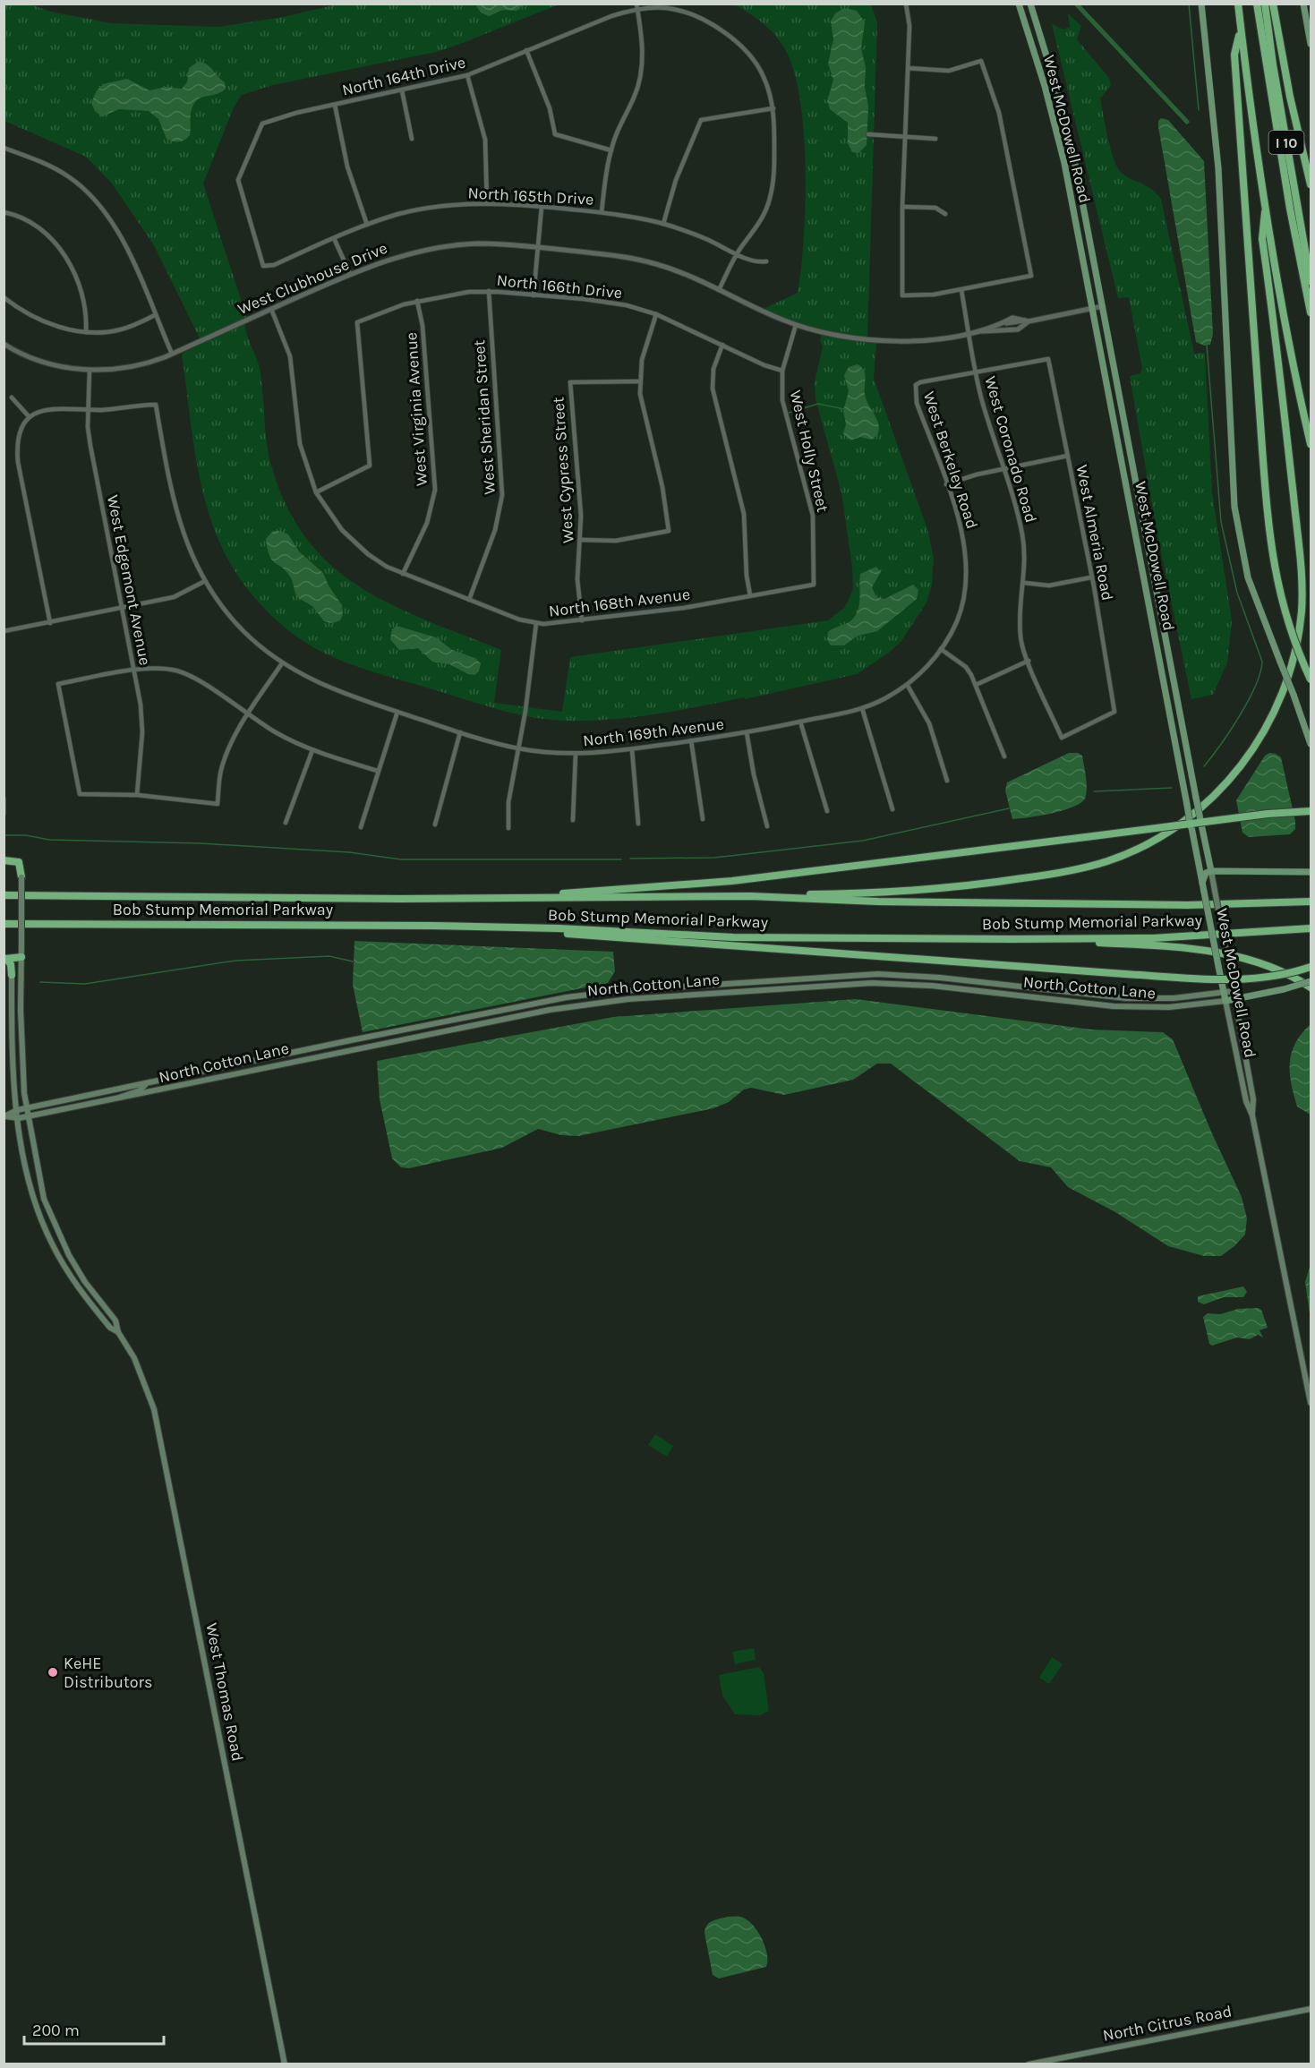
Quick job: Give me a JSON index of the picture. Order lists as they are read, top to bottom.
{
  "streets": {
    "highway": ["I 10", "Bob Stump Memorial Parkway"],
    "main road": [
      "West McDowell Road",
      "North Cotton Lane",
      "West Thomas Road",
      "North Citrus Road"
    ],
    "street": [
      "North 164th Drive",
      "North 165th Drive",
      "West Clubhouse Drive",
      "North 166th Drive",
      "West Virginia Avenue",
      "West Sheridan Street",
      "West Coronado Road",
      "West Holly Street",
      "West Berkeley Road",
      "West Cypress Street",
      "West Almeria Road",
      "West Edgemont Avenue",
      "North 168th Avenue",
      "North 169th Avenue"
    ]
  },
  "crossings": [
    ["North 164th Drive", "North 165th Drive"],
    ["West McDowell Road", "West Clubhouse Drive"],
    ["West McDowell Road", "North Cotton Lane"],
    ["West Clubhouse Drive", "West Coronado Road"],
    ["West Clubhouse Drive", "West Holly Street"],
    ["West Clubhouse Drive", "West Edgemont Avenue"],
    ["West Clubhouse Drive", "North 168th Avenue"],
    ["North 166th Drive", "West Virginia Avenue"],
    ["North 166th Drive", "West Sheridan Street"],
    ["North 166th Drive", "West Holly Street"],
    ["North 166th Drive", "North 168th Avenue"],
    ["West Virginia Avenue", "North 168th Avenue"],
    ["West Sheridan Street", "North 168th Avenue"],
    ["West Coronado Road", "West Berkeley Road"],
    ["West Coronado Road", "West Almeria Road"],
    ["West Holly Street", "North 168th Avenue"],
    ["West Berkeley Road", "West Almeria Road"],
    ["West Berkeley Road", "North 169th Avenue"],
    ["West Cypress Street", "North 168th Avenue"],
    ["West Edgemont Avenue", "North 169th Avenue"],
    ["North Cotton Lane", "West Thomas Road"]
  ],
  "places": ["KeHE Distributors"],
  "scale_bar": "200 m"
}
